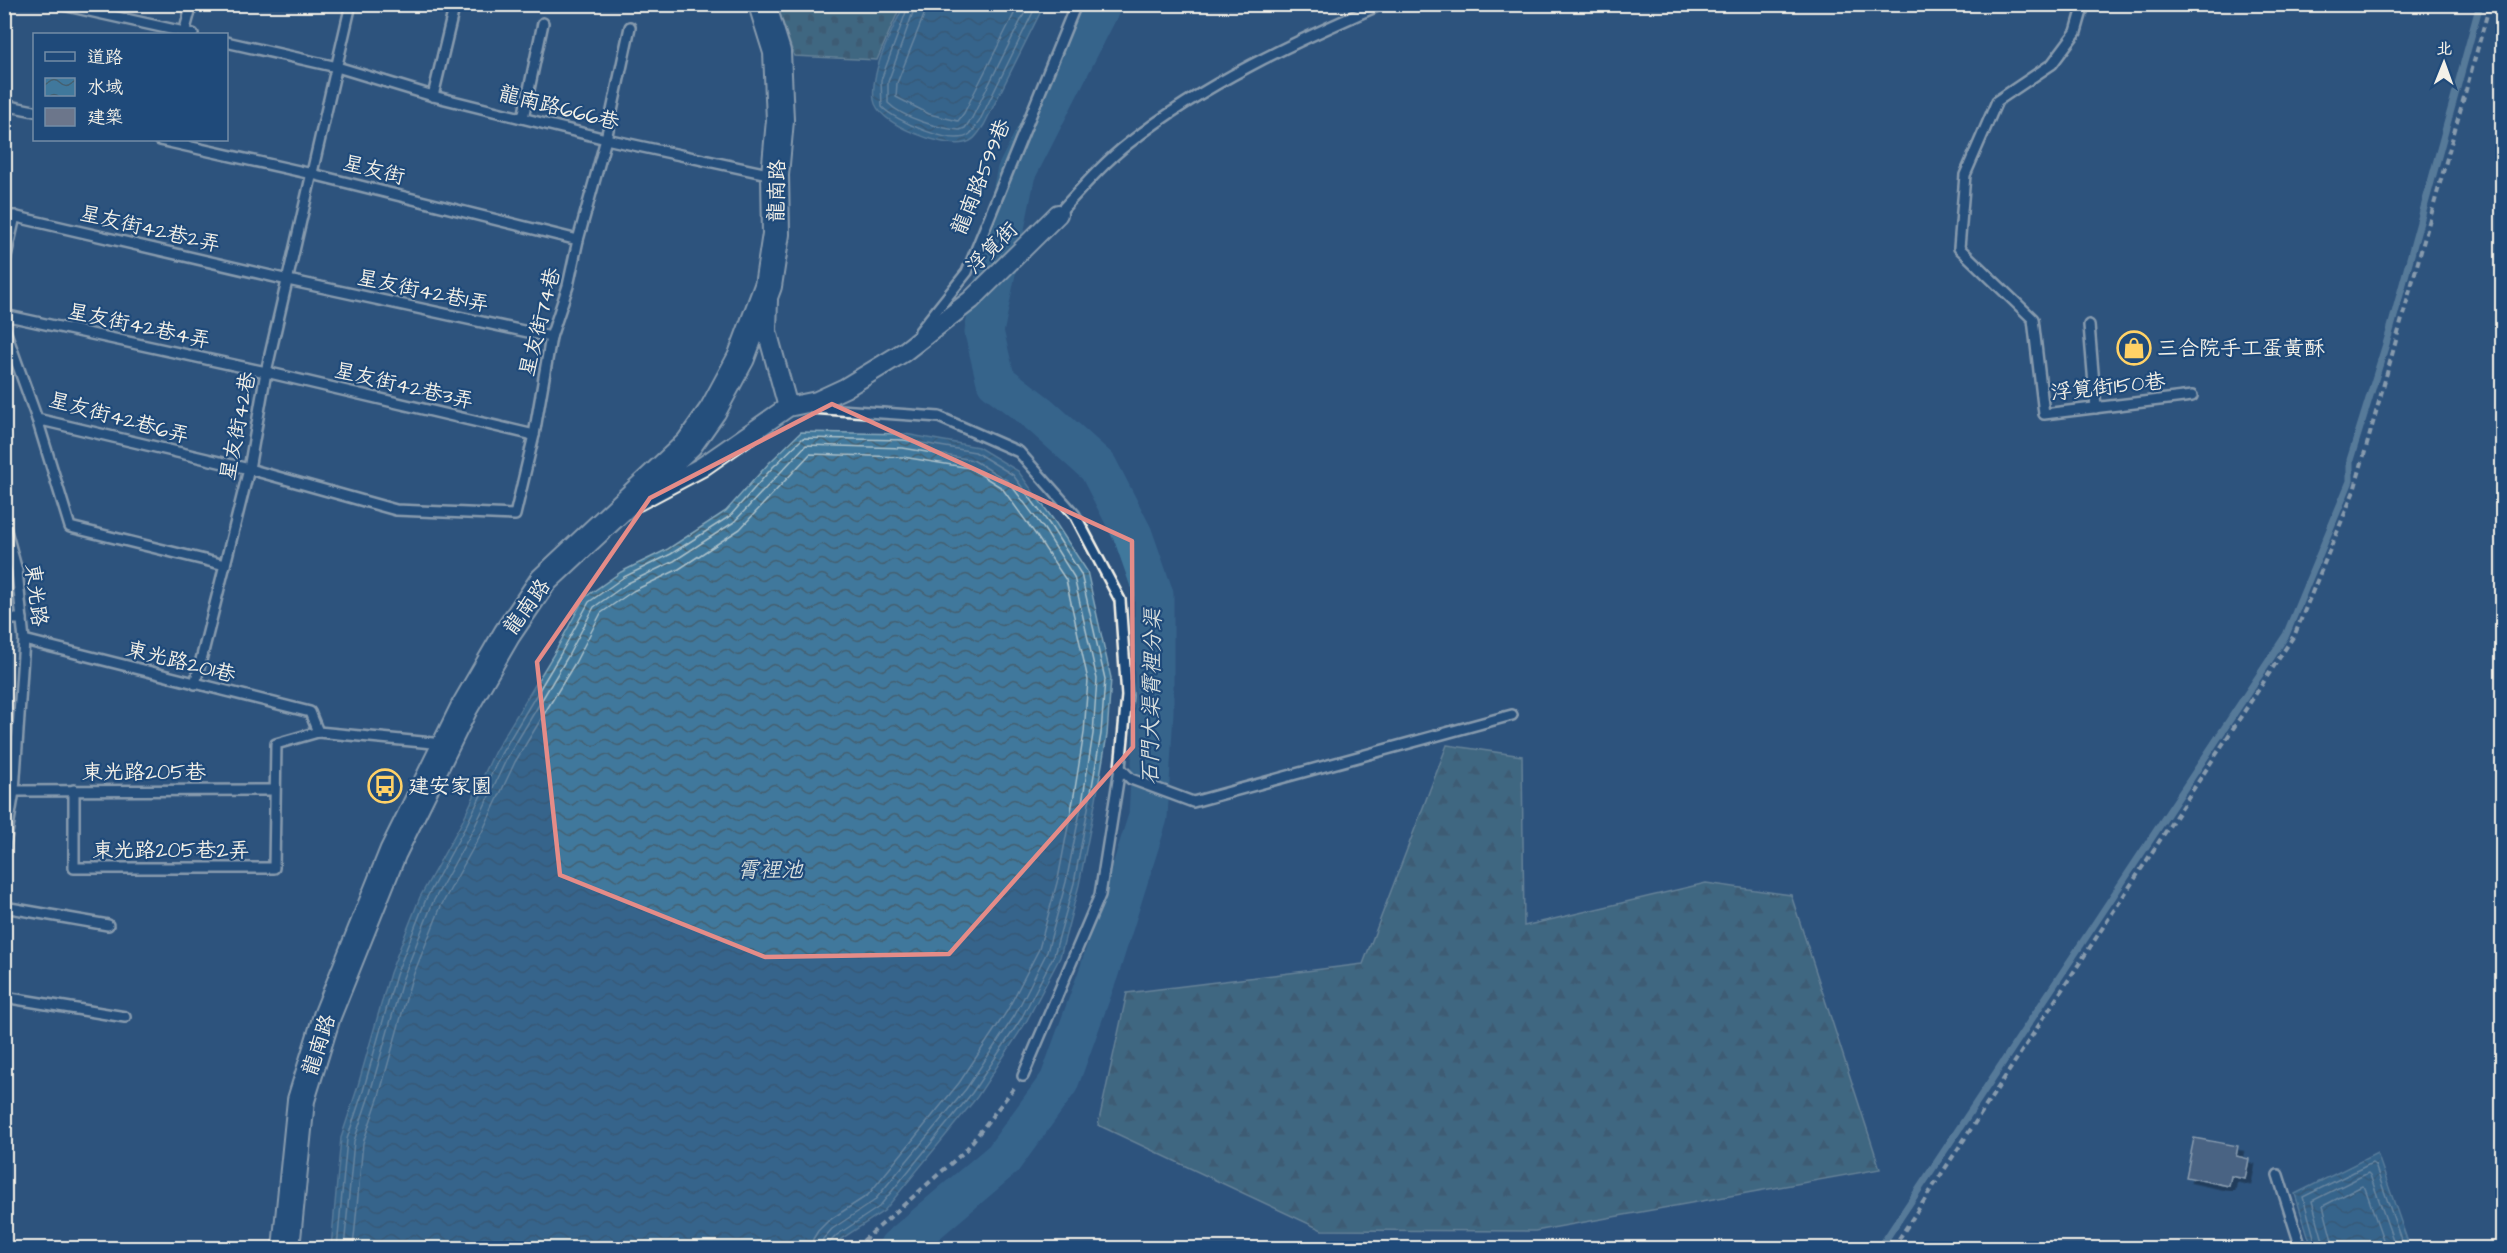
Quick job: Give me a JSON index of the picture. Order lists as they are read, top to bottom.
{
  "streets": {
    "main road": ["龍南路"],
    "street": ["浮筧街"],
    "lane": [
      "龍南路666巷",
      "星友街",
      "龍南路599巷",
      "星友街42巷2弄",
      "星友街42巷1弄",
      "星友街74巷",
      "星友街42巷4弄",
      "星友街42巷3弄",
      "浮筧街150巷",
      "星友街42巷6弄",
      "星友街42巷",
      "東光路",
      "東光路201巷",
      "東光路205巷",
      "東光路205巷2弄"
    ]
  },
  "crossings": [
    ["龍南路666巷", "龍南路"],
    ["龍南路666巷", "星友街74巷"],
    ["龍南路666巷", "星友街42巷"],
    ["星友街", "星友街74巷"],
    ["星友街", "星友街42巷"],
    ["龍南路599巷", "浮筧街"],
    ["龍南路", "浮筧街"],
    ["星友街42巷2弄", "星友街42巷1弄"],
    ["星友街42巷2弄", "星友街42巷"],
    ["星友街42巷1弄", "星友街74巷"],
    ["星友街42巷1弄", "星友街42巷"],
    ["星友街74巷", "星友街42巷3弄"],
    ["星友街74巷", "星友街42巷6弄"],
    ["星友街42巷4弄", "星友街42巷3弄"],
    ["星友街42巷4弄", "星友街42巷"],
    ["星友街42巷3弄", "星友街42巷"],
    ["星友街42巷6弄", "星友街42巷"],
    ["星友街42巷", "東光路201巷"],
    ["東光路", "東光路201巷"],
    ["東光路", "東光路205巷"],
    ["東光路205巷", "東光路205巷2弄"]
  ],
  "water": ["石門大渠霄裡分渠", "霄裡池"],
  "places": {
    "shop": ["三合院手工蛋黃酥"],
    "bus stop": ["建安家園"]
  },
  "legend": ["道路", "水域", "建築"],
  "north": "top"
}
